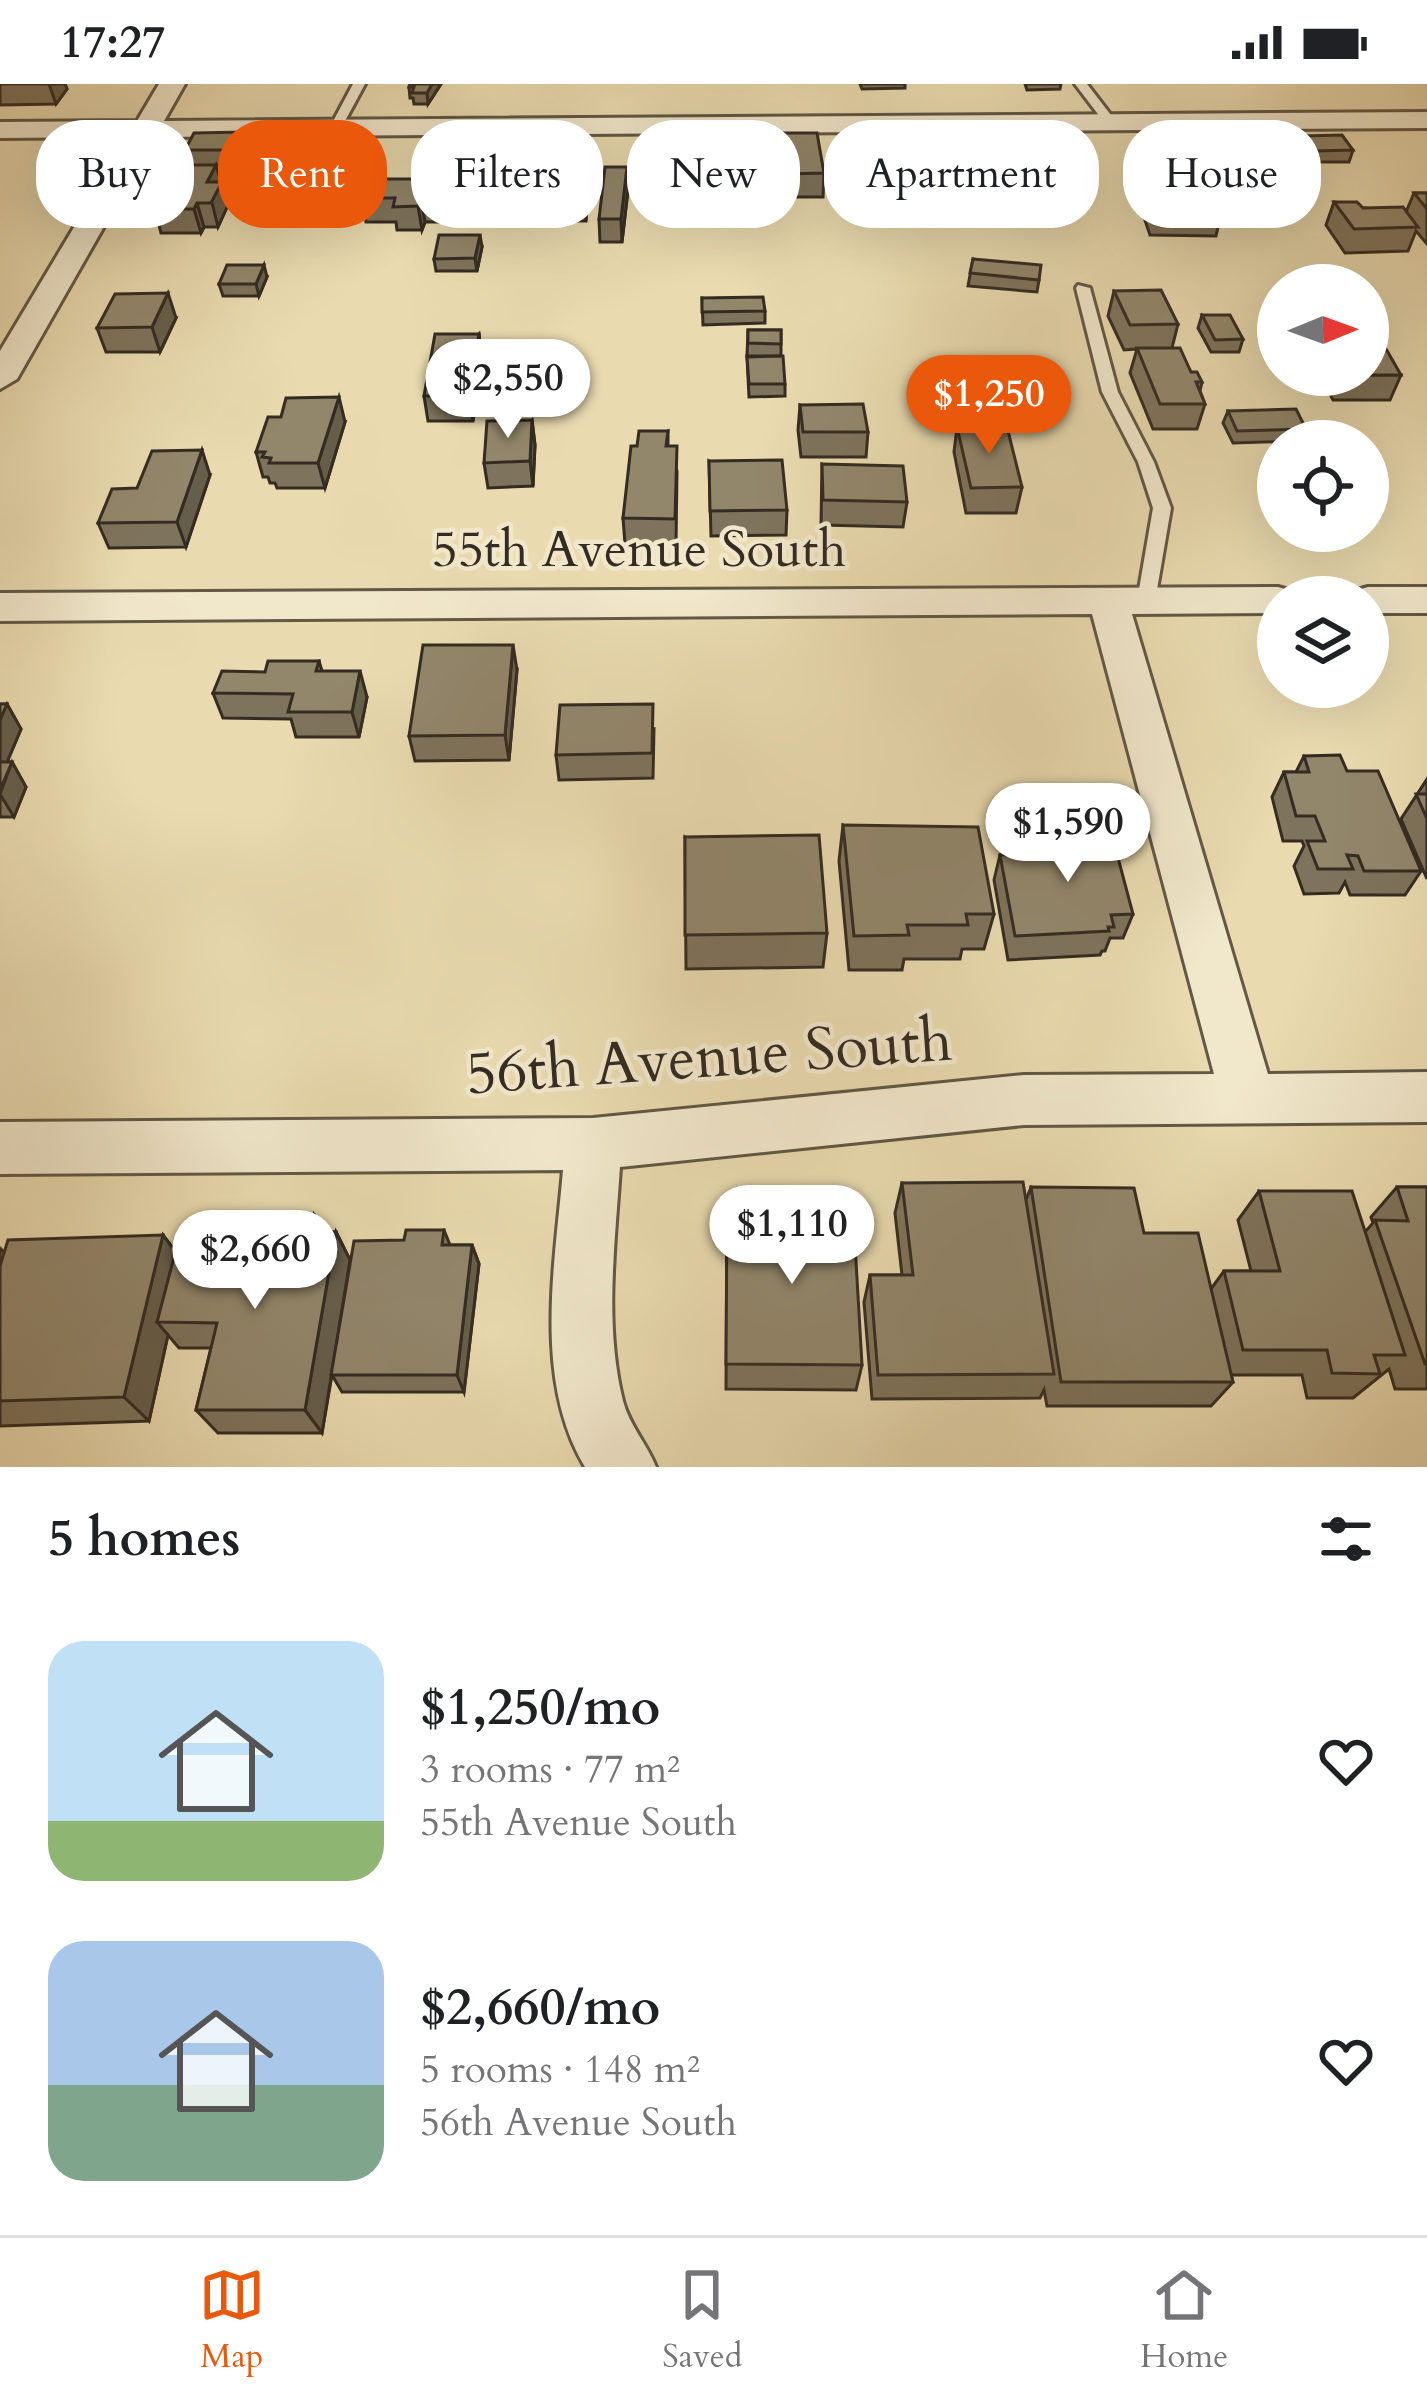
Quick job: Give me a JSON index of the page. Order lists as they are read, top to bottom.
{
  "streets": {
    "street": ["55th Avenue South", "56th Avenue South"]
  },
  "north": "right",
  "page": {
    "status": "17:27",
    "chip": [
      "Buy",
      "Rent",
      "Filters",
      "New",
      "Apartment",
      "House"
    ],
    "price": [
      "$2,550",
      "$1,250",
      "$1,590",
      "$1,110",
      "$2,660"
    ],
    "heading": "5 homes",
    "list": [
      {
        "name": "$1,250/mo",
        "note": "3 rooms · 77 m² · 55th Avenue South"
      },
      {
        "name": "$2,660/mo",
        "note": "5 rooms · 148 m² · 56th Avenue South"
      }
    ],
    "tabs": ["Map", "Saved", "Home"]
  }
}
